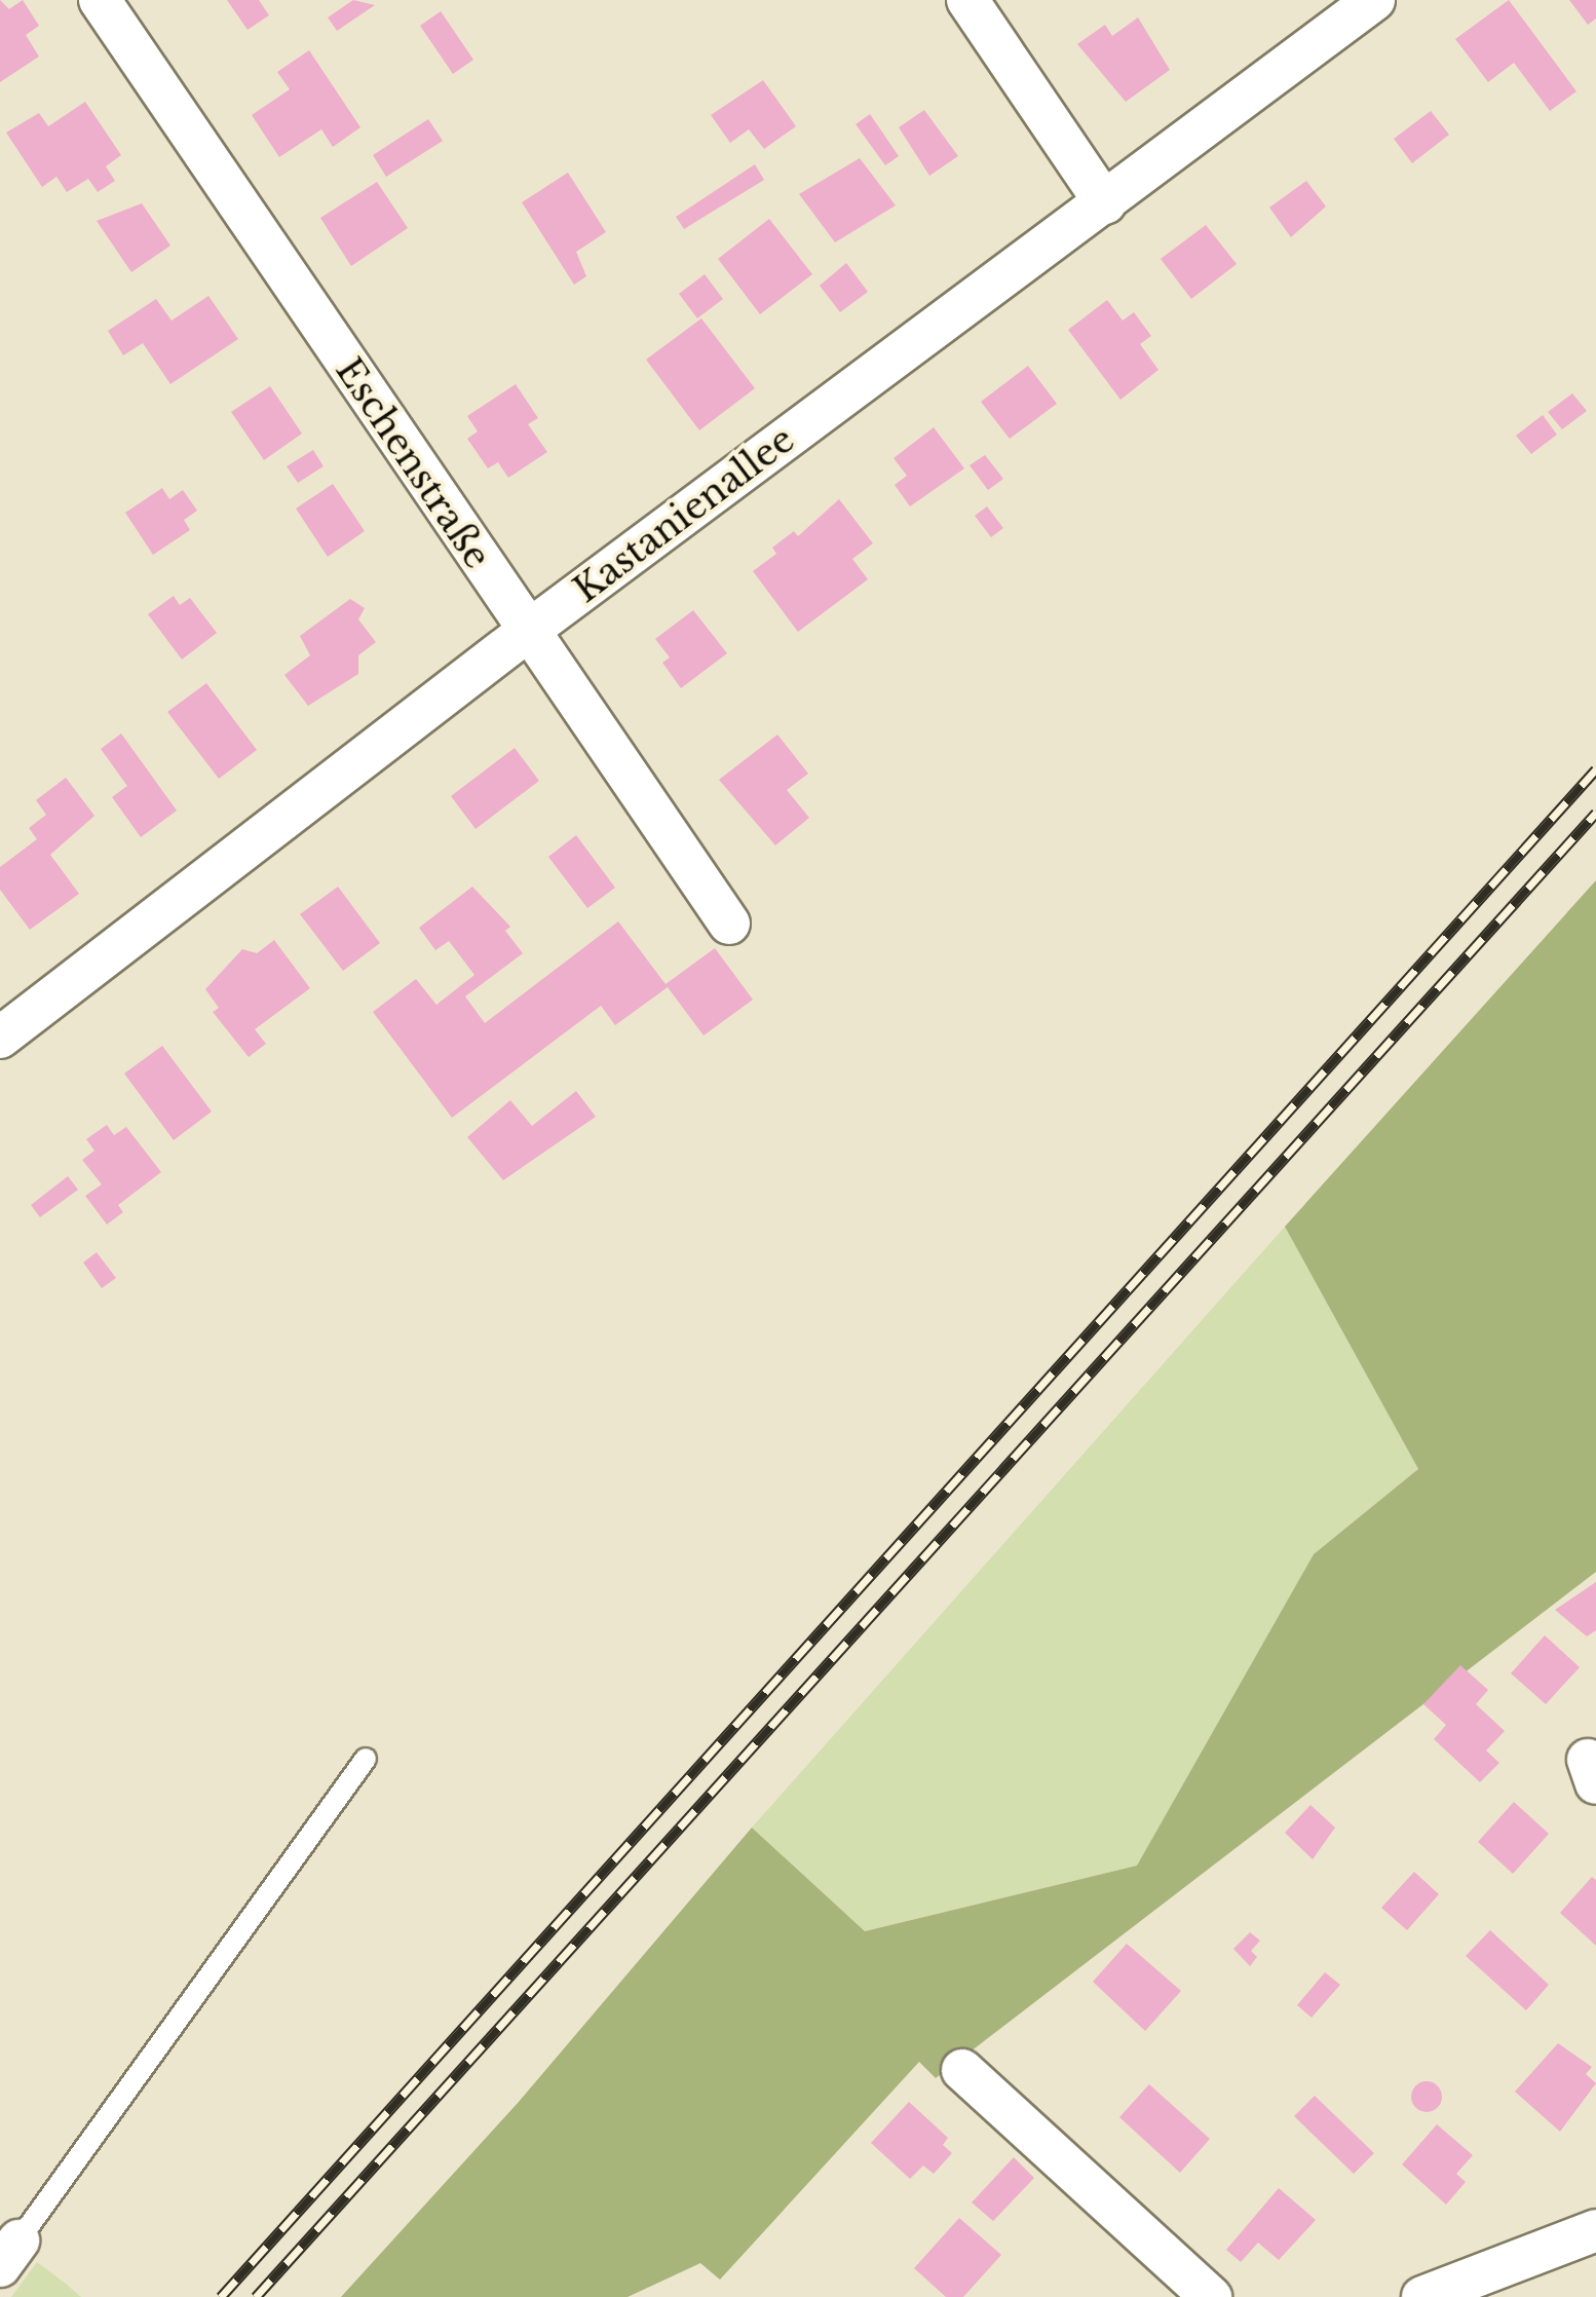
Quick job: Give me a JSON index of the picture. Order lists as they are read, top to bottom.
{
  "streets": {
    "street": ["Eschenstraße", "Kastanienallee"]
  },
  "crossings": [
    ["Eschenstraße", "Kastanienallee"]
  ]
}
